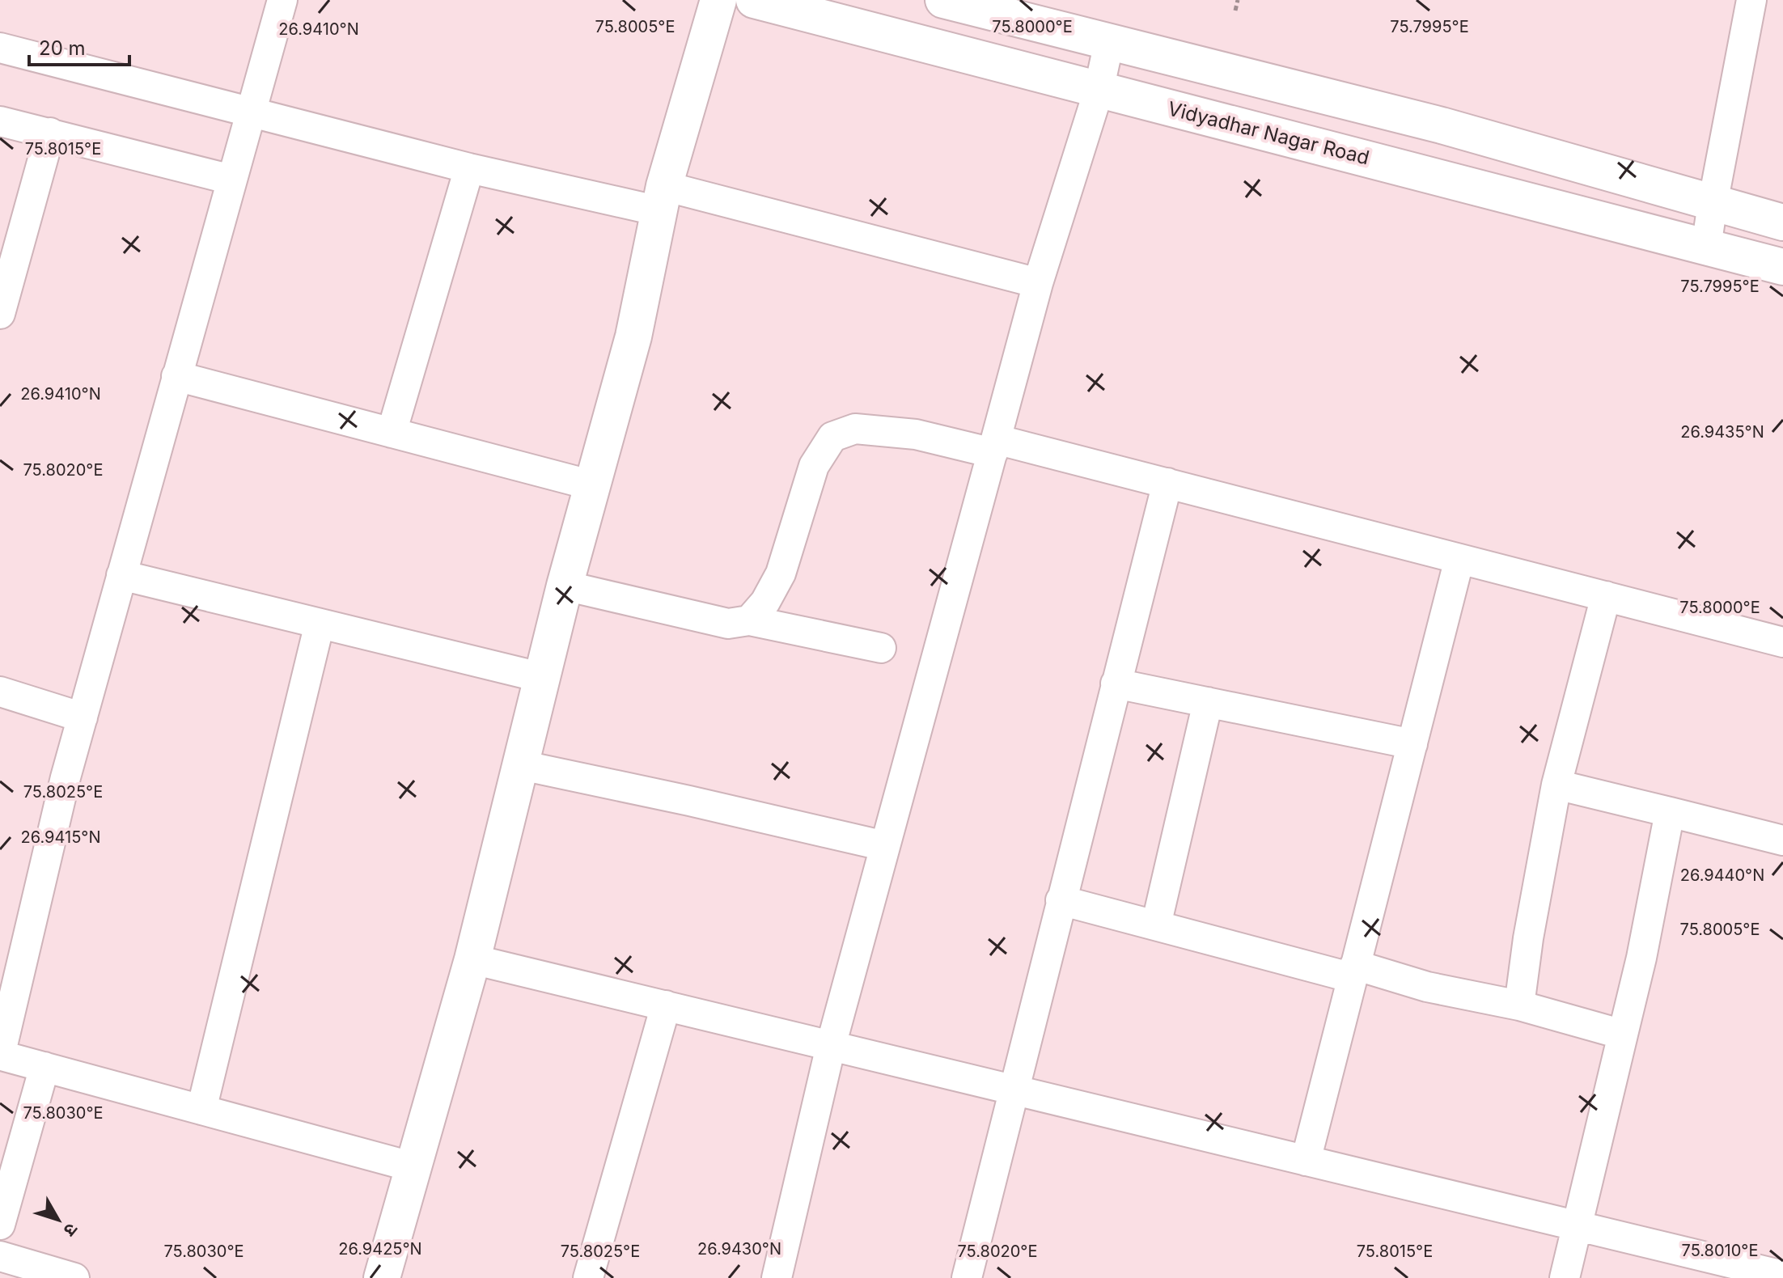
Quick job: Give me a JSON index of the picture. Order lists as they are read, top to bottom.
{
  "streets": {
    "main road": ["Vidyadhar Nagar Road"]
  },
  "scale_bar": "20 m",
  "north": "bottom right",
  "coordinates": [
    "75.8005°E",
    "75.8000°E",
    "75.7995°E",
    "26.9410°N",
    "75.8015°E",
    "26.9435°N",
    "75.8020°E",
    "75.8025°E",
    "26.9415°N",
    "26.9440°N",
    "75.8030°E",
    "26.9425°N",
    "26.9430°N",
    "75.8010°E"
  ]
}
